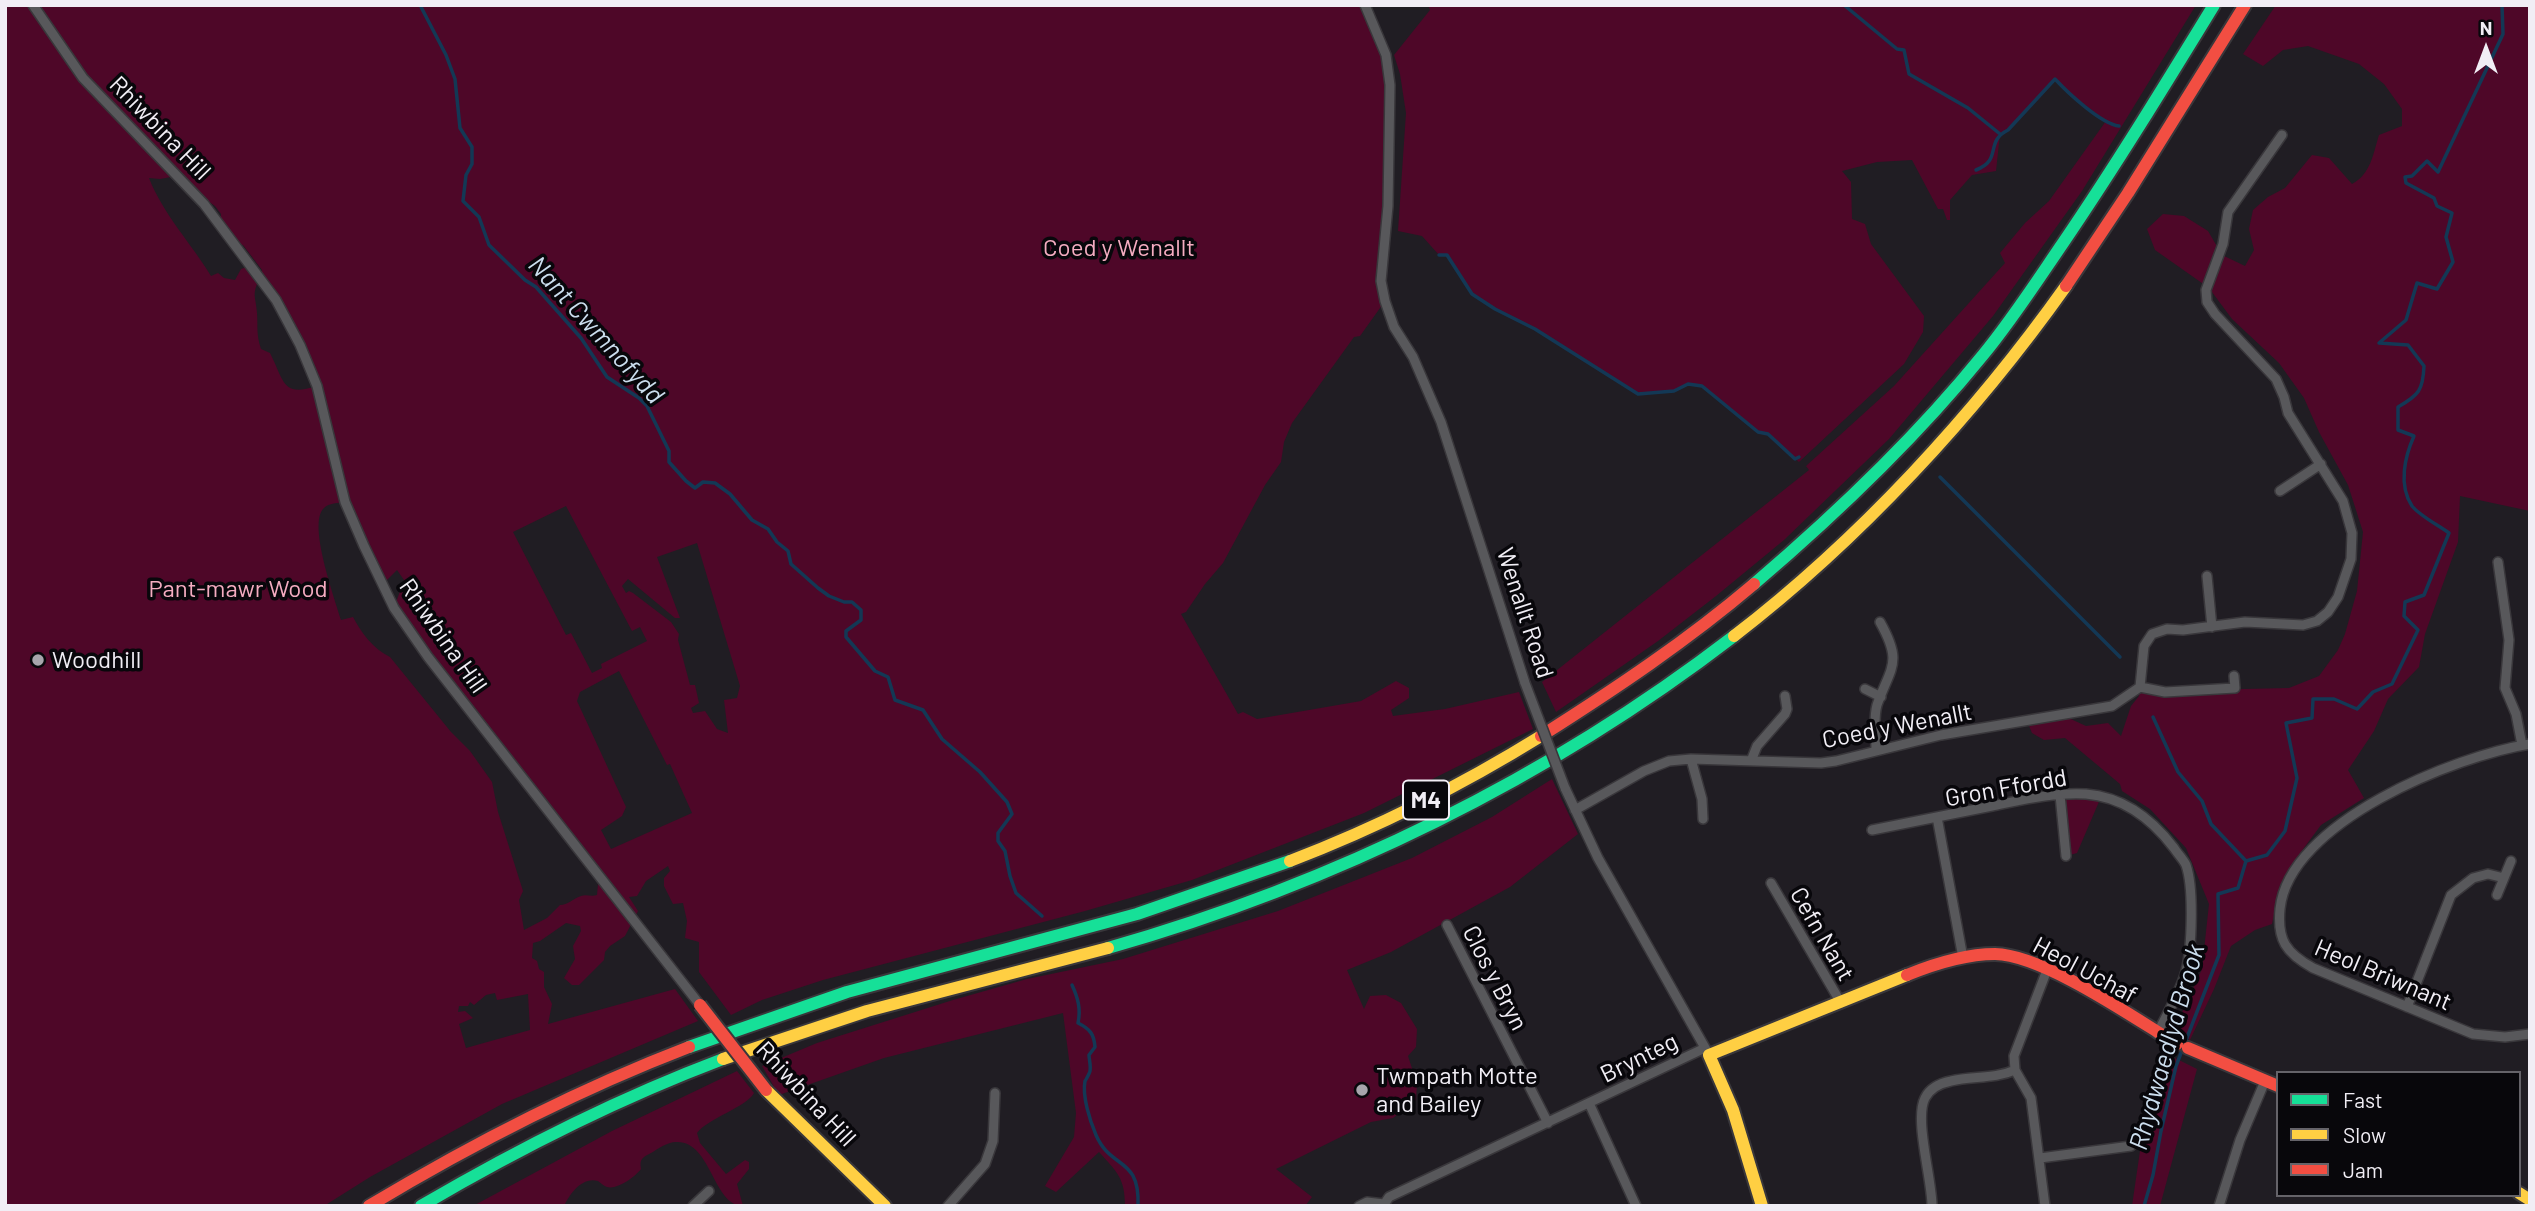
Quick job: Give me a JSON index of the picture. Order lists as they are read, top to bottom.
{
  "streets": {
    "main road": [
      "Rhiwbina Hill",
      "Wenallt Road",
      "M4",
      "Heol Uchaf"
    ],
    "street": [
      "Coed y Wenallt",
      "Gron Ffordd",
      "Cefn Nant",
      "Heol Briwnant",
      "Clos y Bryn",
      "Brynteg"
    ]
  },
  "crossings": [
    ["Wenallt Road", "Coed y Wenallt"],
    ["Wenallt Road", "Heol Uchaf"],
    ["Wenallt Road", "Brynteg"],
    ["Gron Ffordd", "Heol Uchaf"],
    ["Cefn Nant", "Heol Uchaf"],
    ["Heol Uchaf", "Brynteg"],
    ["Clos y Bryn", "Brynteg"]
  ],
  "water": ["Nant Cwmnofydd", "Rhydwaedlyd Brook"],
  "parks": ["Coed y Wenallt", "Pant-mawr Wood"],
  "places": ["Woodhill", "Twmpath Motte and Bailey"],
  "legend": ["Fast", "Slow", "Jam"],
  "north": "top"
}
